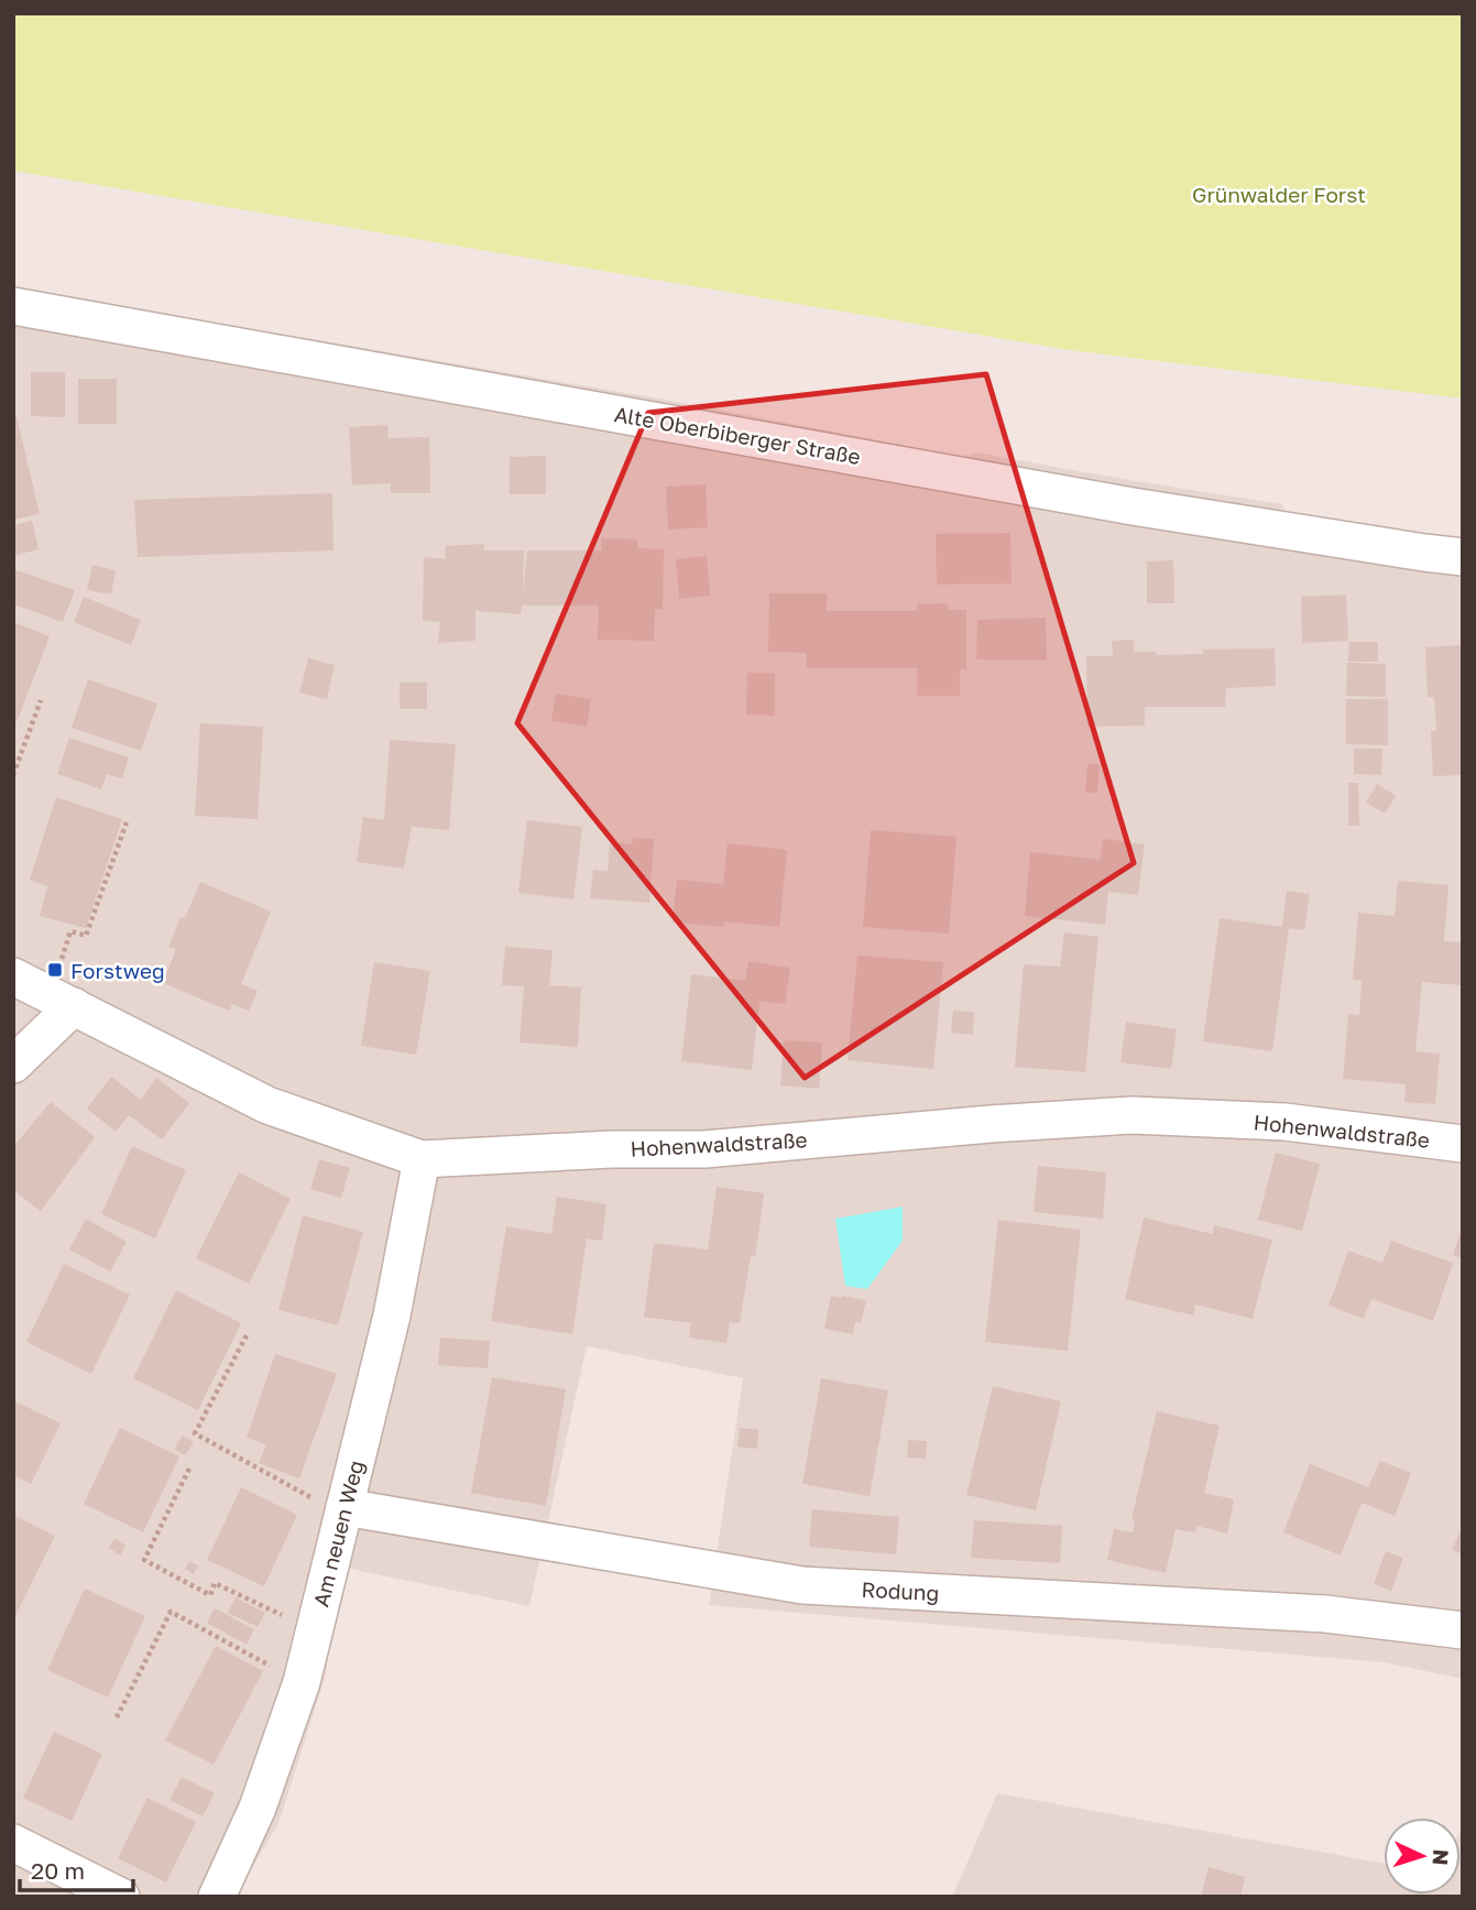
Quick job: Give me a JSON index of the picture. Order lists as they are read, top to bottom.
{
  "streets": {
    "street": [
      "Alte Oberbiberger Straße",
      "Hohenwaldstraße",
      "Am neuen Weg",
      "Rodung"
    ]
  },
  "crossings": [
    ["Hohenwaldstraße", "Am neuen Weg"],
    ["Am neuen Weg", "Rodung"]
  ],
  "parks": ["Grünwalder Forst"],
  "places": {
    "transit": ["Forstweg"]
  },
  "scale_bar": "20 m",
  "north": "right"
}
